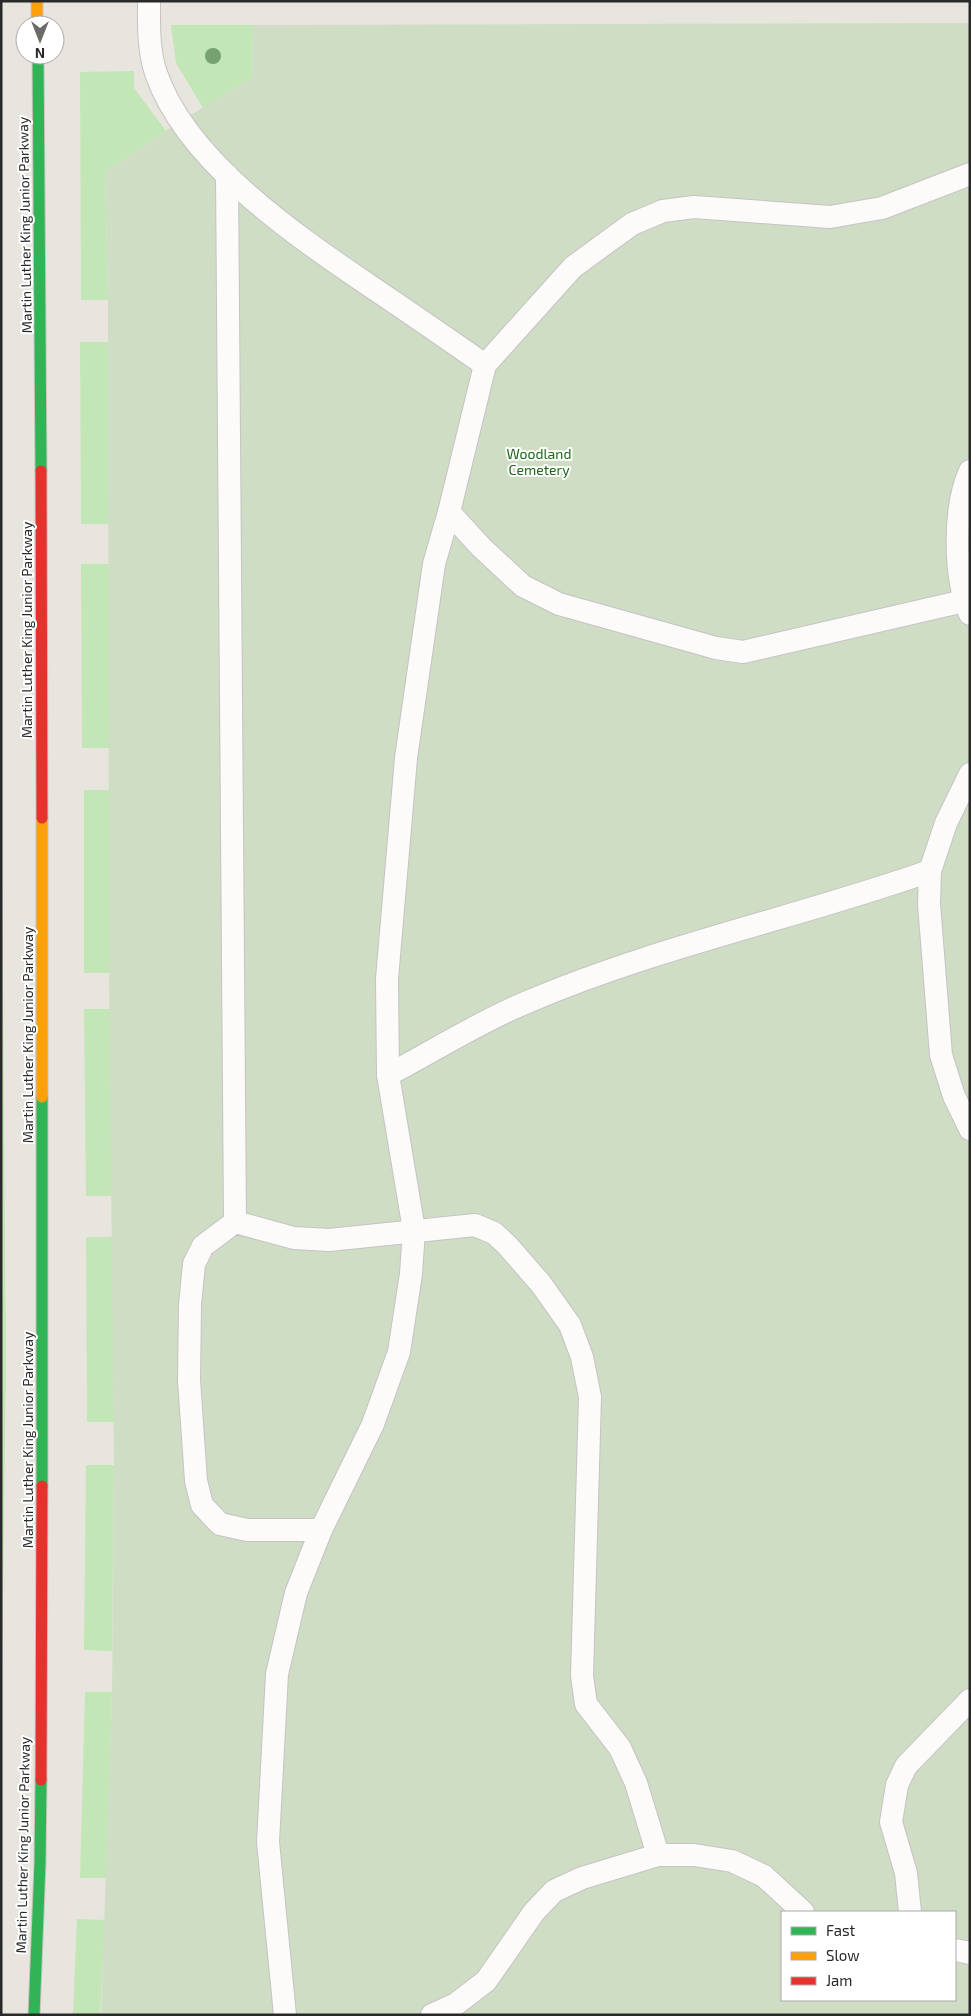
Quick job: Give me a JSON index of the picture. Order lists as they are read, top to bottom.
{
  "streets": {
    "main road": ["Martin Luther King Junior Parkway"]
  },
  "parks": ["Woodland Cemetery"],
  "legend": ["Fast", "Slow", "Jam"],
  "north": "bottom"
}
